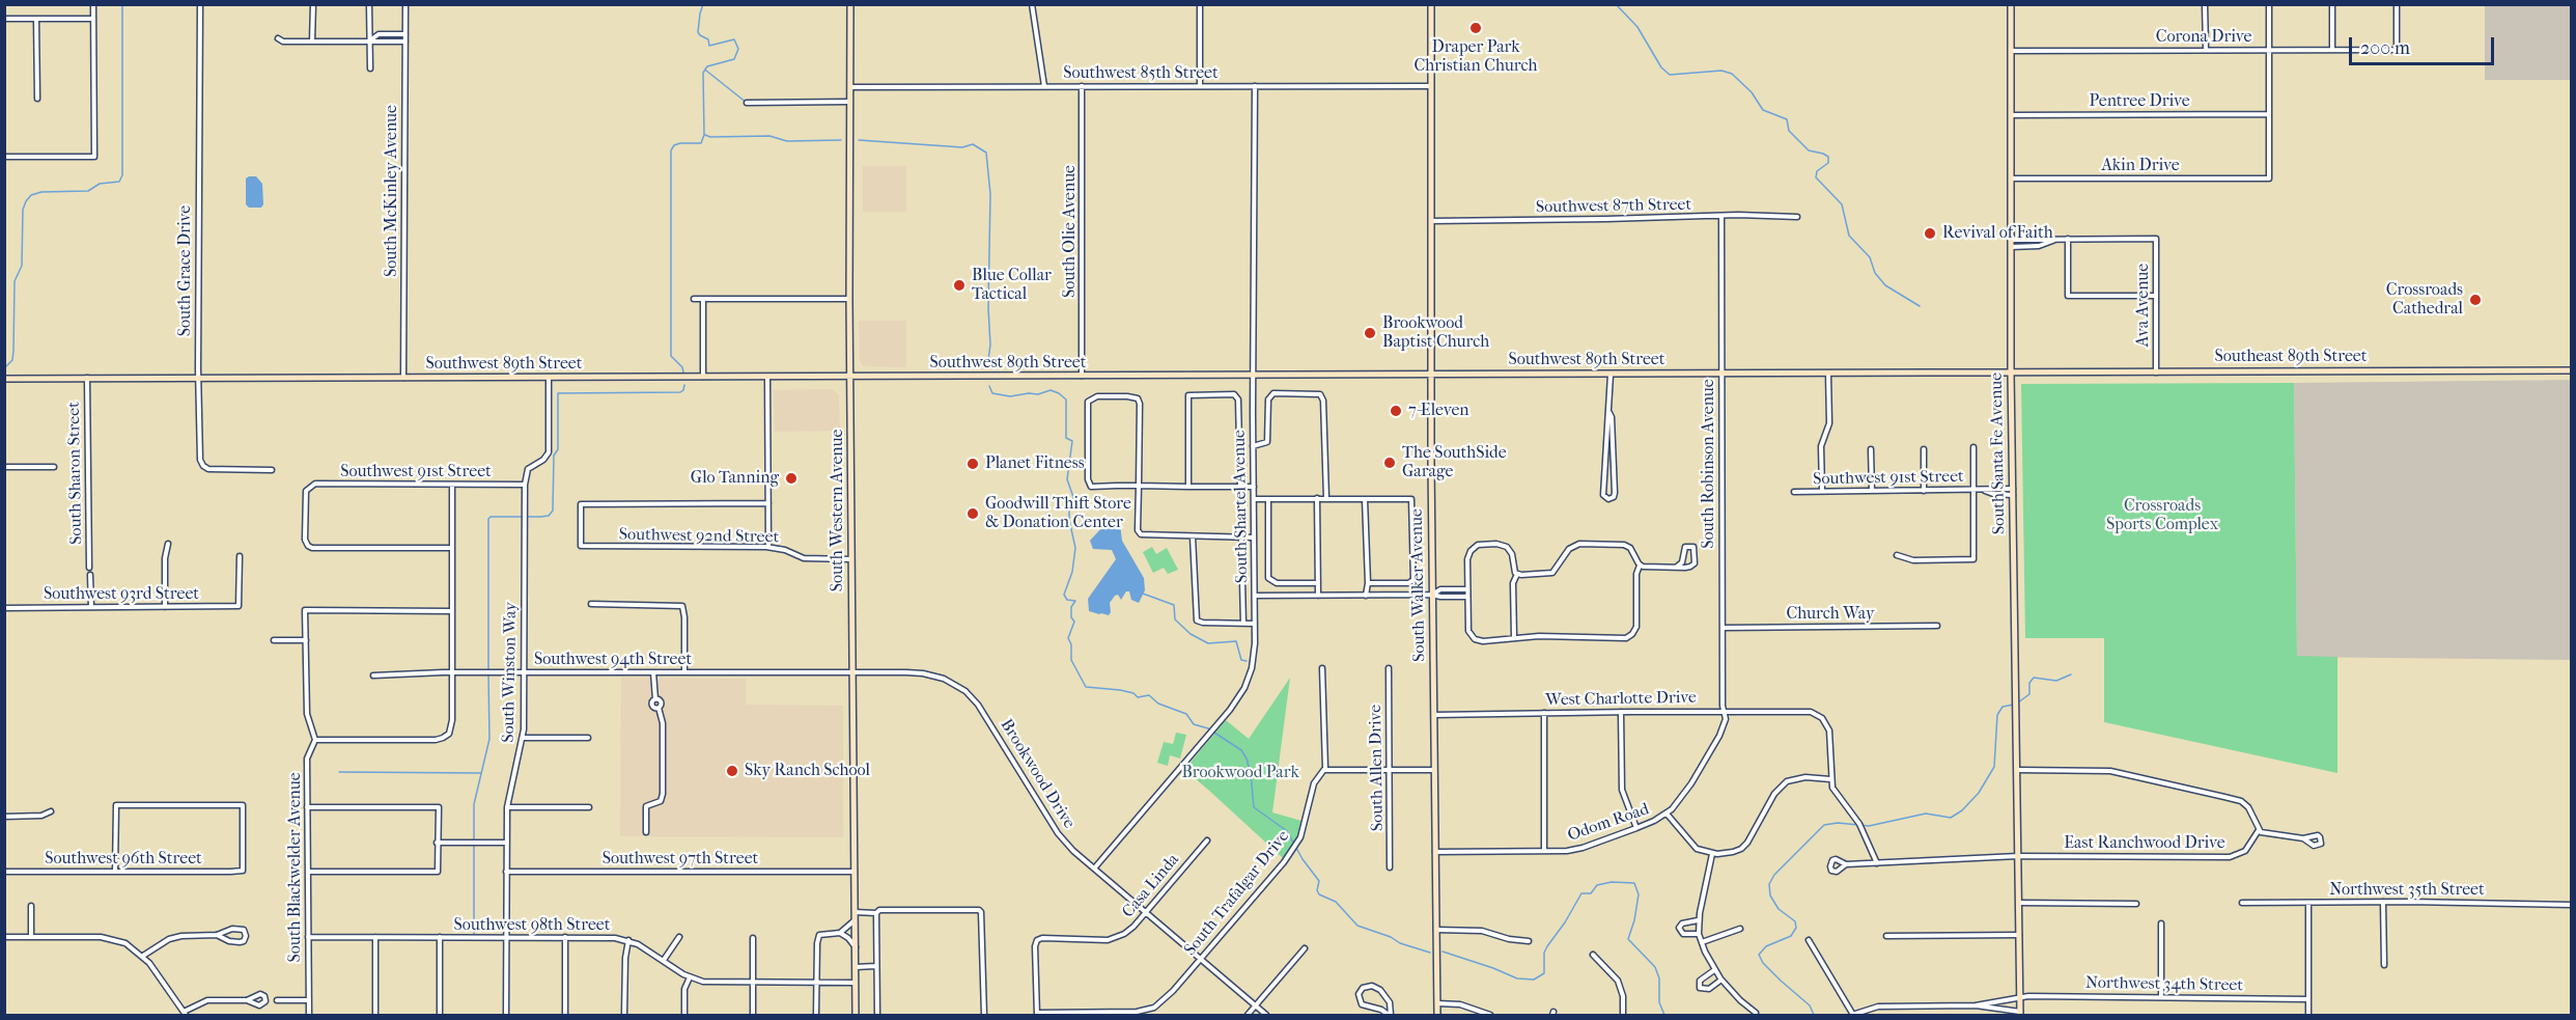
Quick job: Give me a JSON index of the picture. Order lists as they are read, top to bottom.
{
  "streets": {
    "main road": [
      "Southeast 89th Street",
      "Southwest 89th Street",
      "South Santa Fe Avenue",
      "South Western Avenue",
      "South Walker Avenue"
    ],
    "street": [
      "Corona Drive",
      "Southwest 85th Street",
      "Pentree Drive",
      "Akin Drive",
      "South McKinley Avenue",
      "Southwest 87th Street",
      "South Olie Avenue",
      "South Grace Drive",
      "Ava Avenue",
      "South Robinson Avenue",
      "Southwest 91st Street",
      "South Sharon Street",
      "South Shartel Avenue",
      "Southwest 92nd Street",
      "Southwest 93rd Street",
      "Church Way",
      "Southwest 94th Street",
      "South Winston Way",
      "West Charlotte Drive",
      "South Allen Drive",
      "Brookwood Drive",
      "Odom Road",
      "East Ranchwood Drive",
      "Southwest 96th Street",
      "Southwest 97th Street",
      "South Blackwelder Avenue",
      "Casa Linda",
      "Northwest 35th Street",
      "South Trafalgar Drive",
      "Southwest 98th Street",
      "Northwest 34th Street"
    ]
  },
  "crossings": [
    ["Corona Drive", "South Santa Fe Avenue"],
    ["Southwest 85th Street", "South Olie Avenue"],
    ["Southwest 85th Street", "South Shartel Avenue"],
    ["Southwest 85th Street", "South Western Avenue"],
    ["Southwest 85th Street", "South Walker Avenue"],
    ["Pentree Drive", "Akin Drive"],
    ["Pentree Drive", "South Santa Fe Avenue"],
    ["Akin Drive", "South Santa Fe Avenue"],
    ["South McKinley Avenue", "Southwest 89th Street"],
    ["Southwest 87th Street", "South Robinson Avenue"],
    ["Southwest 87th Street", "South Walker Avenue"],
    ["South Olie Avenue", "Southwest 89th Street"],
    ["South Grace Drive", "Southwest 89th Street"],
    ["Ava Avenue", "Southeast 89th Street"],
    ["Southeast 89th Street", "Southwest 89th Street"],
    ["Southeast 89th Street", "South Santa Fe Avenue"],
    ["Southwest 89th Street", "South Santa Fe Avenue"],
    ["Southwest 89th Street", "South Robinson Avenue"],
    ["Southwest 89th Street", "South Sharon Street"],
    ["Southwest 89th Street", "South Shartel Avenue"],
    ["Southwest 89th Street", "South Western Avenue"],
    ["Southwest 89th Street", "South Walker Avenue"],
    ["South Santa Fe Avenue", "Southwest 91st Street"],
    ["South Santa Fe Avenue", "East Ranchwood Drive"],
    ["South Santa Fe Avenue", "Northwest 34th Street"],
    ["South Robinson Avenue", "Church Way"],
    ["South Robinson Avenue", "West Charlotte Drive"],
    ["South Robinson Avenue", "Odom Road"],
    ["Southwest 91st Street", "South Winston Way"],
    ["South Shartel Avenue", "Brookwood Drive"],
    ["South Western Avenue", "Southwest 92nd Street"],
    ["South Western Avenue", "Southwest 94th Street"],
    ["South Western Avenue", "Brookwood Drive"],
    ["South Western Avenue", "Southwest 97th Street"],
    ["South Western Avenue", "Southwest 98th Street"],
    ["South Walker Avenue", "West Charlotte Drive"],
    ["South Walker Avenue", "Odom Road"],
    ["Southwest 94th Street", "South Winston Way"],
    ["Southwest 94th Street", "Brookwood Drive"],
    ["South Winston Way", "Southwest 97th Street"],
    ["South Winston Way", "Southwest 98th Street"],
    ["West Charlotte Drive", "Odom Road"],
    ["Brookwood Drive", "Casa Linda"],
    ["Brookwood Drive", "South Trafalgar Drive"],
    ["South Blackwelder Avenue", "Southwest 98th Street"],
    ["Casa Linda", "South Trafalgar Drive"]
  ],
  "parks": ["Crossroads Sports Complex", "Brookwood Park"],
  "places": [
    "Draper Park Christian Church",
    "Revival of Faith",
    "Blue Collar Tactical",
    "Crossroads Cathedral",
    "Brookwood Baptist Church",
    "7-Eleven",
    "The SouthSide Garage",
    "Planet Fitness",
    "Glo Tanning",
    "Goodwill Thift Store & Donation Center",
    "Sky Ranch School"
  ],
  "scale_bar": "200 m"
}
